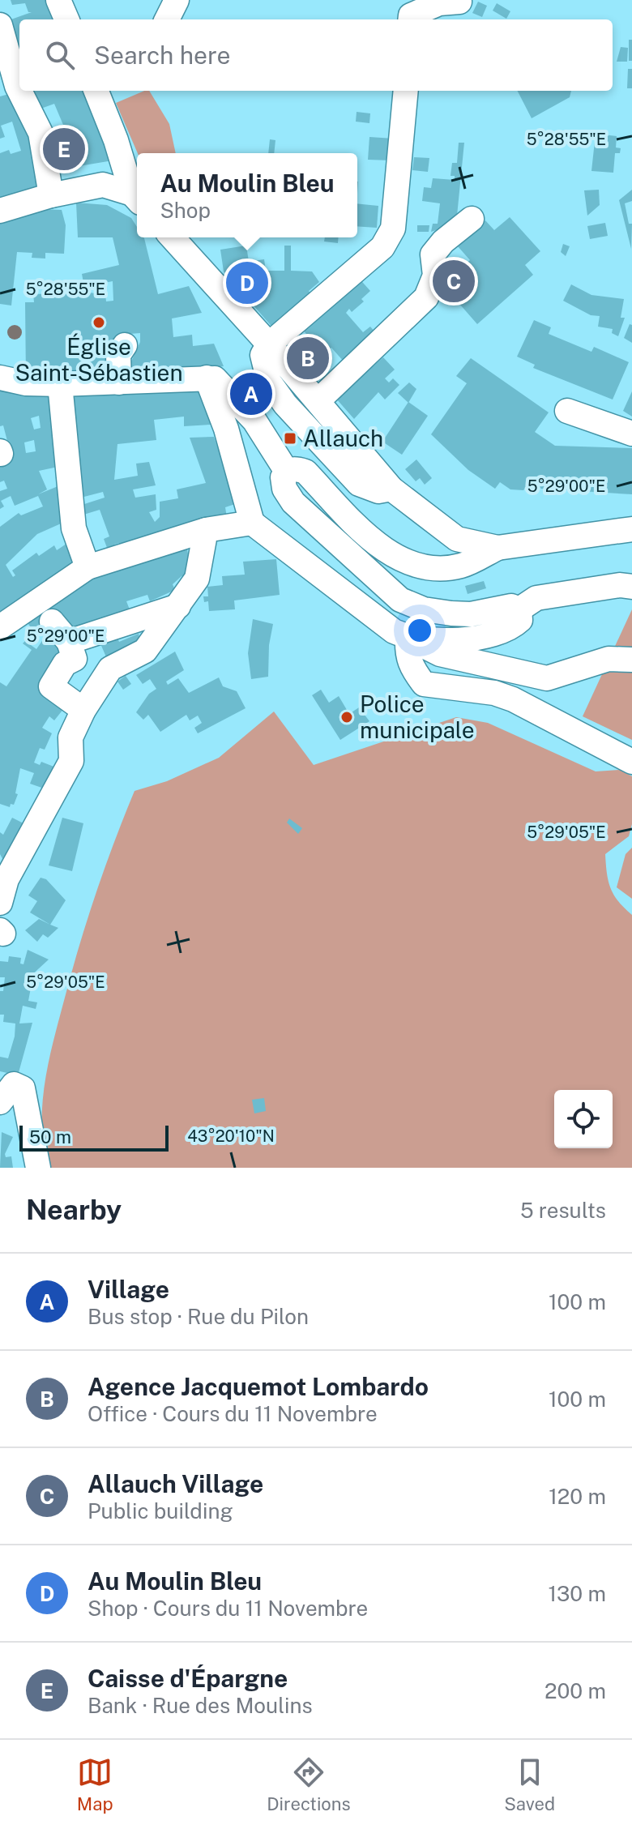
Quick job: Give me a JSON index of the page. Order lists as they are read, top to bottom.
{
  "places": {
    "other": ["Église Saint-Sébastien", "Police municipale"],
    "transit": ["Allauch"]
  },
  "scale_bar": "50 m",
  "page": {
    "search": "Search here",
    "pins": [
      "E",
      "C",
      "D",
      "B",
      "A"
    ],
    "popup": ["Au Moulin Bleu", "Shop"],
    "scale": "50 m",
    "heading": ["Nearby", "5 results"],
    "list": [
      {
        "mark": "A",
        "name": "Village",
        "note": "Bus stop · Rue du Pilon",
        "value": "100 m"
      },
      {
        "mark": "B",
        "name": "Agence Jacquemot Lombardo",
        "note": "Office · Cours du 11 Novembre",
        "value": "100 m"
      },
      {
        "mark": "C",
        "name": "Allauch Village",
        "note": "Public building",
        "value": "120 m"
      },
      {
        "mark": "D",
        "name": "Au Moulin Bleu",
        "note": "Shop · Cours du 11 Novembre",
        "value": "130 m"
      },
      {
        "mark": "E",
        "name": "Caisse d'Épargne",
        "note": "Bank · Rue des Moulins",
        "value": "200 m"
      }
    ],
    "nav": ["Map", "Directions", "Saved"]
  },
  "coordinates": [
    "5°28'55\"E",
    "5°29'00\"E",
    "5°29'05\"E",
    "43°20'10\"N"
  ]
}
